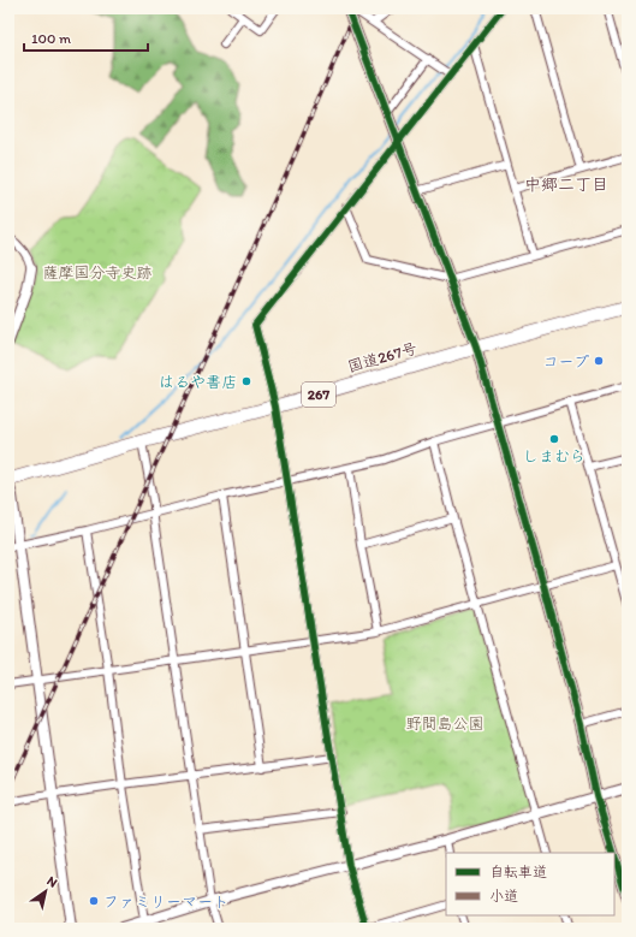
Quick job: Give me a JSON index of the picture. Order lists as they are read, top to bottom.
{
  "streets": {
    "highway": ["国道267号", "267"]
  },
  "districts": ["中郷二丁目"],
  "parks": ["薩摩国分寺史跡", "野間島公園"],
  "places": [
    "コープ",
    "はるや書店",
    "しまむら",
    "ファミリーマート"
  ],
  "legend": ["自転車道", "小道"],
  "scale_bar": "100 m",
  "north": "top right"
}
